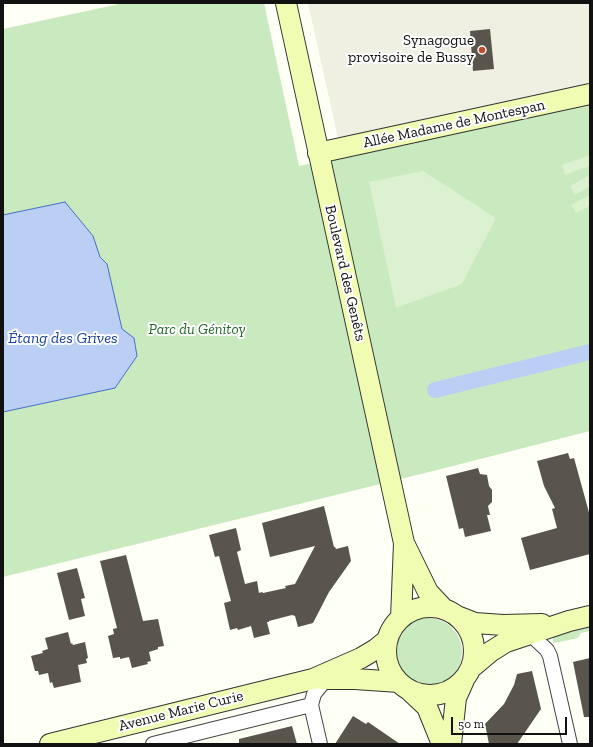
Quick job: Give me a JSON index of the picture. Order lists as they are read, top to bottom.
{
  "streets": {
    "street": ["Allée Madame de Montespan", "Boulevard des Genêts", "Avenue Marie Curie"]
  },
  "crossings": [
    ["Allée Madame de Montespan", "Boulevard des Genêts"],
    ["Boulevard des Genêts", "Avenue Marie Curie"]
  ],
  "water": ["Étang des Grives"],
  "parks": ["Parc du Génitoy"],
  "places": ["Synagogue provisoire de Bussy"],
  "scale_bar": "50 m"
}
